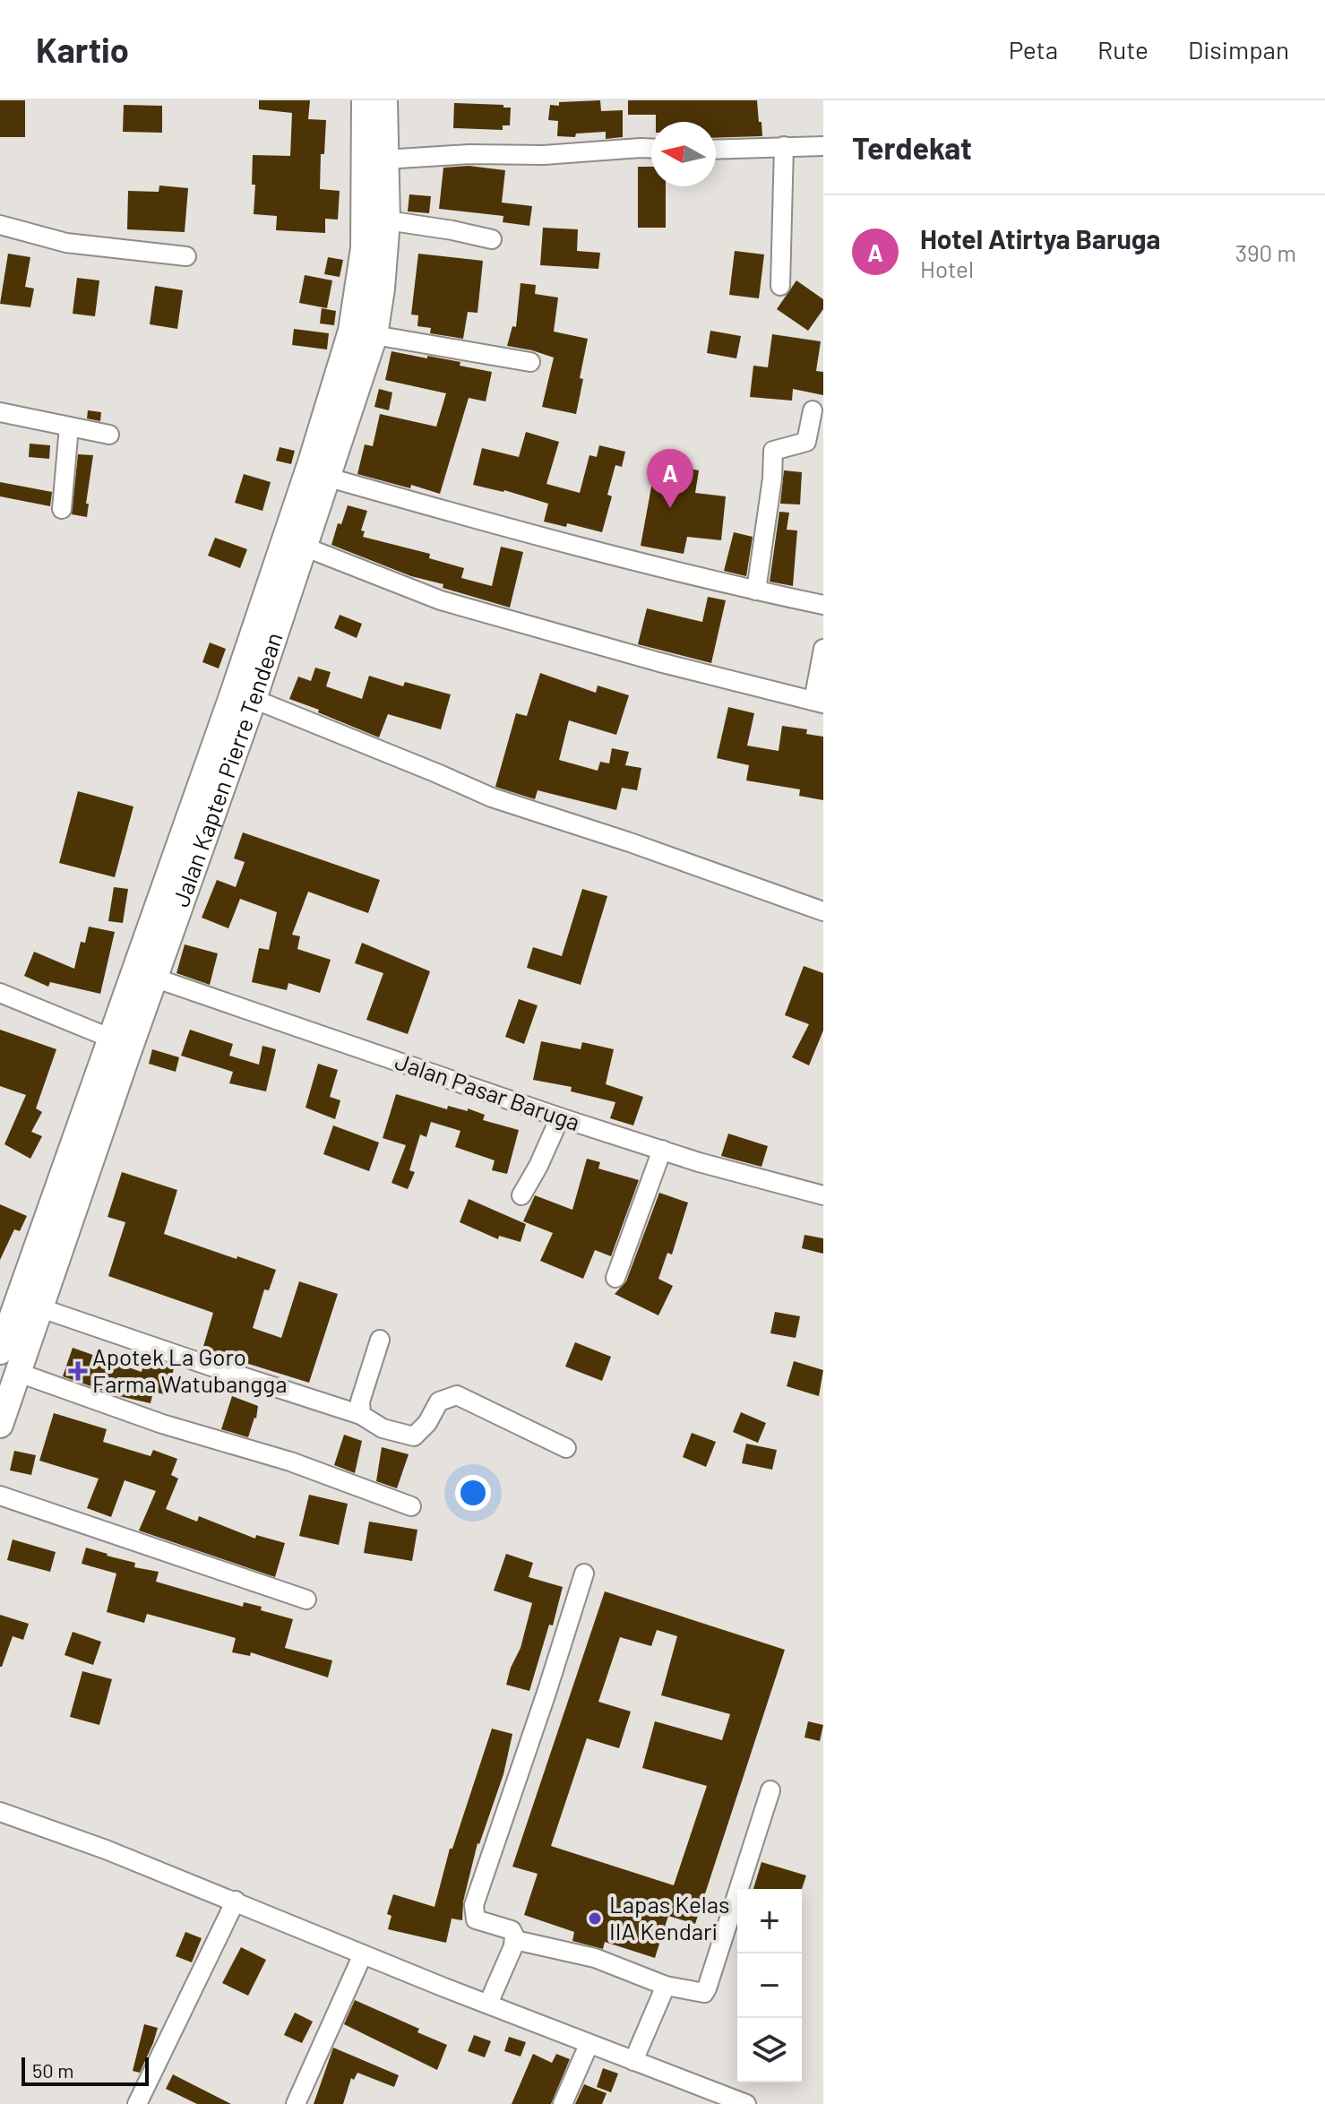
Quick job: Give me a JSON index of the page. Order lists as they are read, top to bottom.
{
  "streets": {
    "highway": ["Jalan Kapten Pierre Tendean"],
    "street": ["Jalan Pasar Baruga"]
  },
  "crossings": [
    ["Jalan Kapten Pierre Tendean", "Jalan Pasar Baruga"]
  ],
  "places": {
    "health": ["Apotek La Goro Farma Watubangga"],
    "other": ["Lapas Kelas IIA Kendari"]
  },
  "scale_bar": "50 m",
  "north": "left",
  "page": {
    "header": "Kartio",
    "nav": ["Peta", "Rute", "Disimpan"],
    "heading": "Terdekat",
    "list": [
      {
        "mark": "A",
        "name": "Hotel Atirtya Baruga",
        "note": "Hotel",
        "value": "390 m"
      }
    ],
    "pins": "A",
    "map_buttons": ["+", "−"],
    "scale": "50 m"
  }
}
